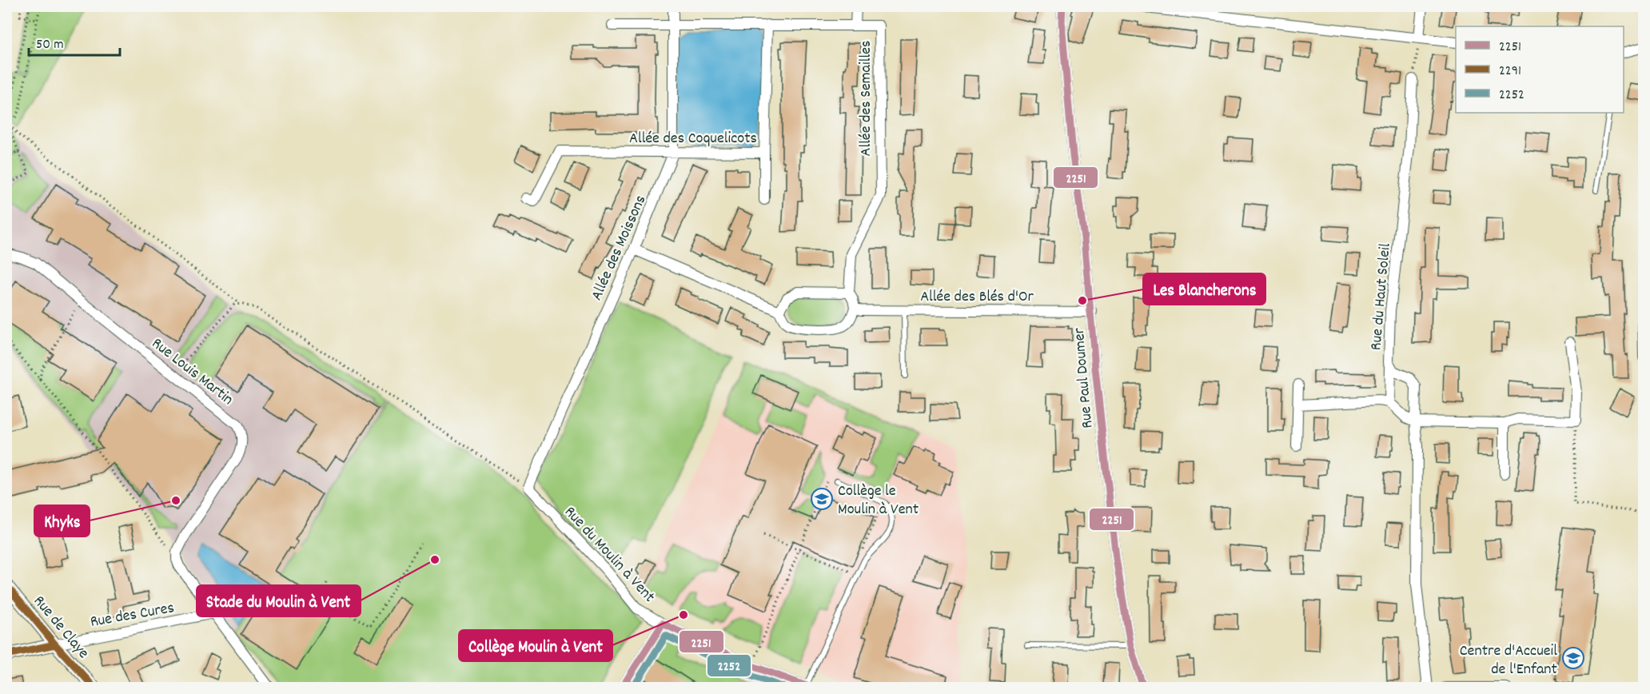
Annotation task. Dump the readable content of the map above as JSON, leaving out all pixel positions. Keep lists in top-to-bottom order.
{
  "streets": {
    "street": [
      "Allée des Semailles",
      "Allée des Coquelicots",
      "Allée des Moissons",
      "Allée des Blés d'Or",
      "Rue du Haut Soleil",
      "Rue Louis Martin",
      "Rue Paul Doumer",
      "Rue du Moulin à Vent",
      "Rue des Cures",
      "Rue de Claye"
    ]
  },
  "crossings": [
    ["Allée des Semailles", "Allée des Coquelicots"],
    ["Allée des Semailles", "Allée des Moissons"],
    ["Allée des Semailles", "Allée des Blés d'Or"],
    ["Allée des Coquelicots", "Allée des Moissons"],
    ["Allée des Moissons", "Rue du Moulin à Vent"],
    ["Allée des Blés d'Or", "Rue Paul Doumer"],
    ["Rue des Cures", "Rue de Claye"]
  ],
  "places": {
    "other": [
      "Les Blancherons",
      "Khyks",
      "Stade du Moulin à Vent",
      "Collège Moulin à Vent"
    ],
    "school or university": ["Collège le Moulin à Vent", "Centre d'Accueil de l'Enfant"]
  },
  "lines": ["transit line 2251", "transit line 2291", "transit line 2252"],
  "legend": ["2251", "2291", "2252"],
  "scale_bar": "50 m"
}
